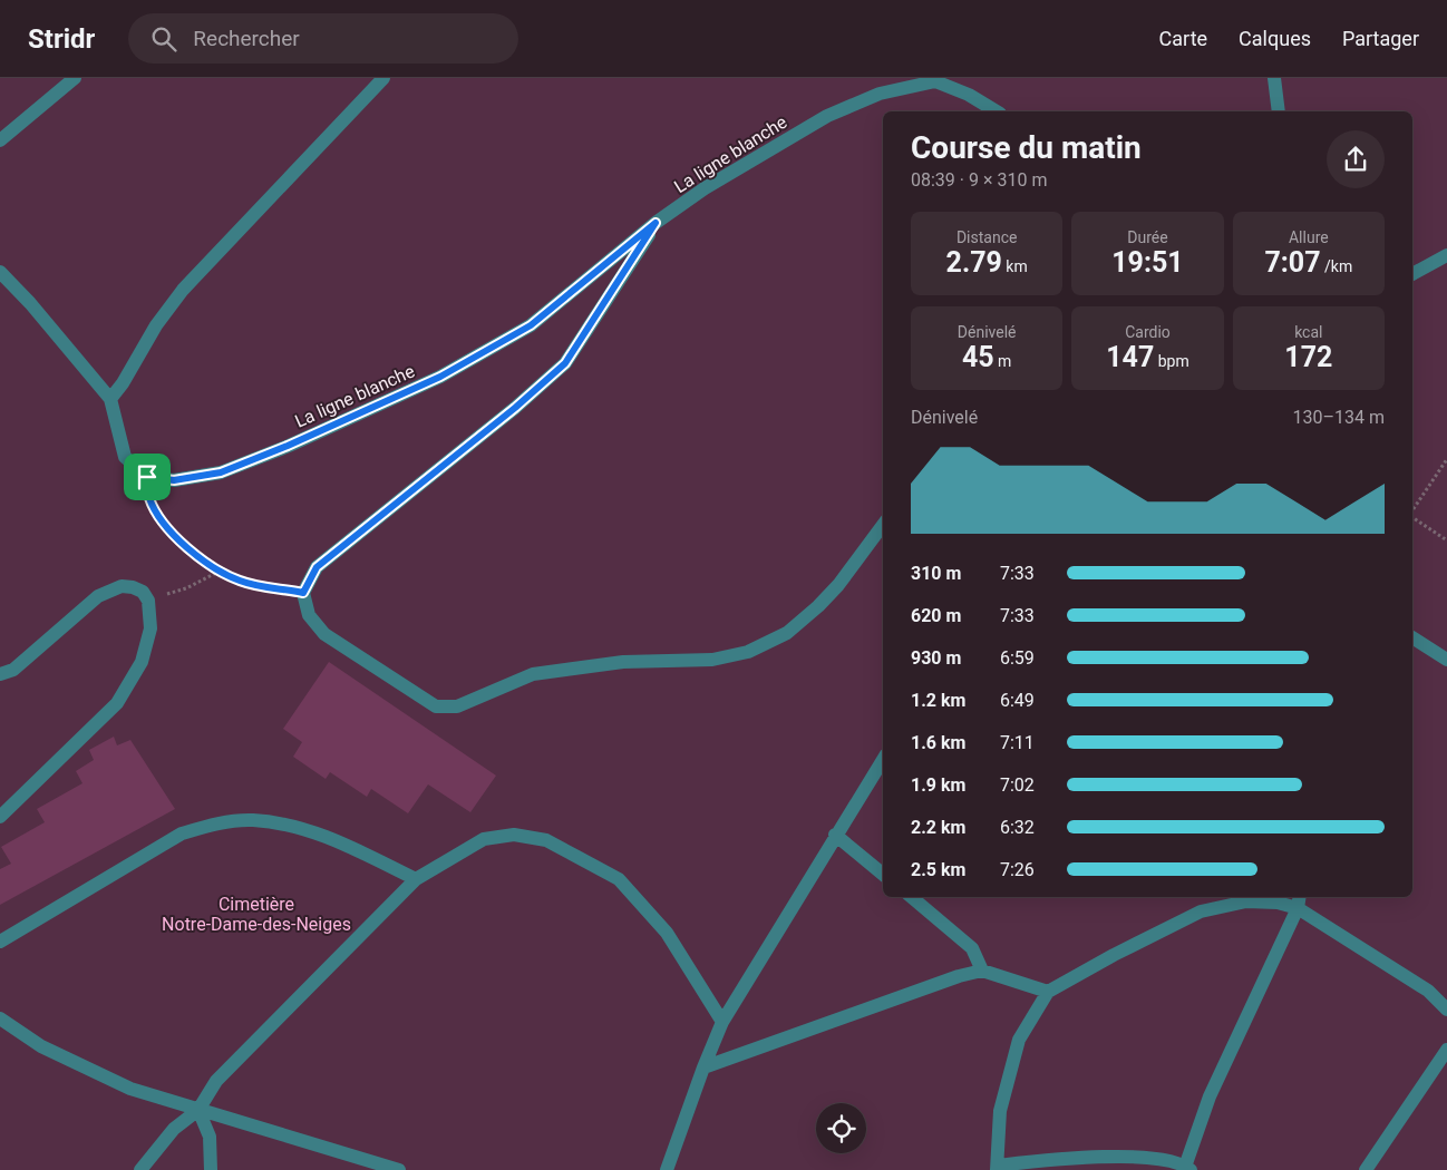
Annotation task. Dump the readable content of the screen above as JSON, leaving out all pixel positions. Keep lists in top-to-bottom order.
{
  "streets": {
    "lane": ["La ligne blanche"]
  },
  "parks": ["Cimetière Notre-Dame-des-Neiges"],
  "page": {
    "header": "Stridr",
    "search": "Rechercher",
    "nav": ["Carte", "Calques", "Partager"],
    "heading": ["Course du matin", "08:39 · 9 × 310 m"],
    "stats": [
      ["Distance", "2.79 km"],
      ["Durée", "19:51"],
      ["Allure", "7:07 /km"],
      ["Dénivelé", "45 m"],
      ["Cardio", "147 bpm"],
      ["kcal", "172"]
    ],
    "chart": ["Dénivelé", "130–134 m"],
    "list": [
      {
        "name": "310 m",
        "note": "7:33"
      },
      {
        "name": "620 m",
        "note": "7:33"
      },
      {
        "name": "930 m",
        "note": "6:59"
      },
      {
        "name": "1.2 km",
        "note": "6:49"
      },
      {
        "name": "1.6 km",
        "note": "7:11"
      },
      {
        "name": "1.9 km",
        "note": "7:02"
      },
      {
        "name": "2.2 km",
        "note": "6:32"
      },
      {
        "name": "2.5 km",
        "note": "7:26"
      }
    ]
  }
}
